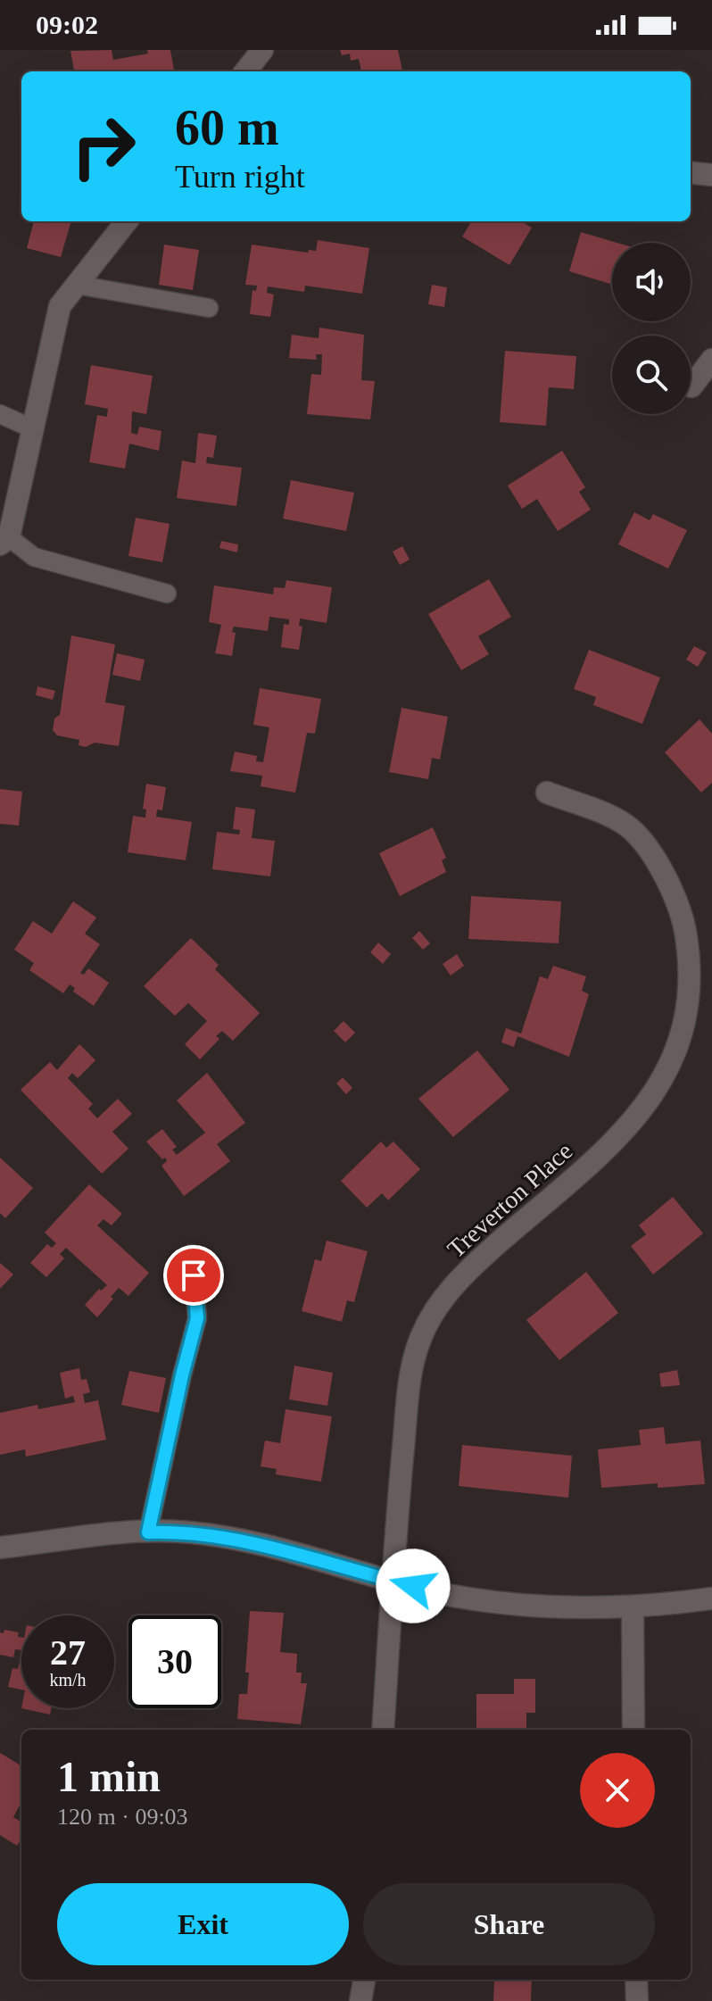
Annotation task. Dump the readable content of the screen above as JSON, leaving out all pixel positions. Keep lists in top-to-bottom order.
{
  "streets": {
    "street": ["Treverton Place"]
  },
  "page": {
    "status": "09:02",
    "turn": ["60 m", "Turn right"],
    "speed": "27 km/h",
    "limit": "30",
    "heading": ["1 min", "120 m · 09:03"],
    "buttons": ["Exit", "Share"]
  }
}
